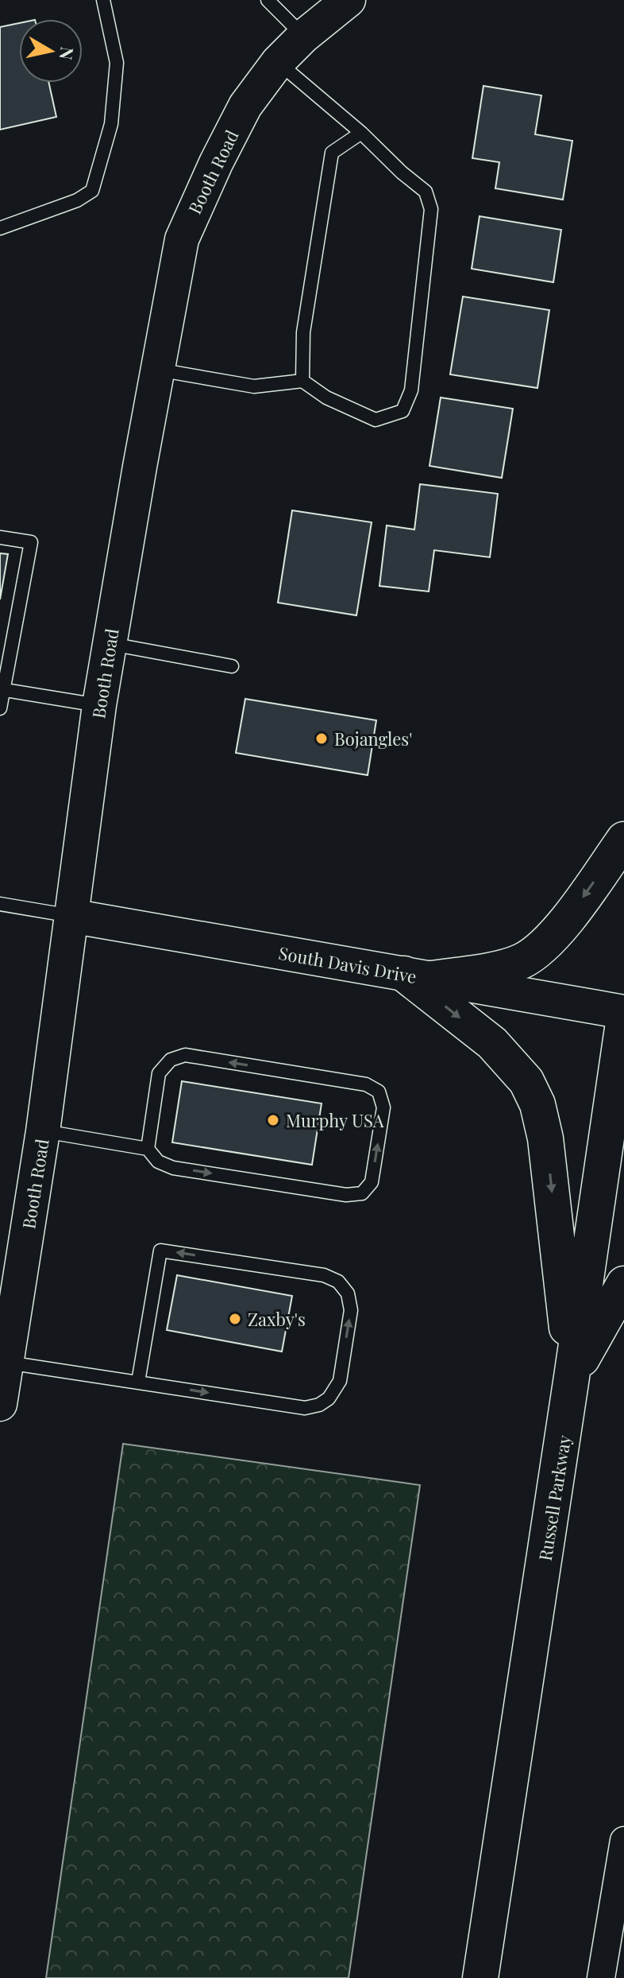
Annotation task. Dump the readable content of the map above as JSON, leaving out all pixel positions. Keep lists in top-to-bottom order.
{
  "streets": {
    "main road": ["Russell Parkway"],
    "street": ["Booth Road", "South Davis Drive"]
  },
  "crossings": [
    ["Booth Road", "South Davis Drive"]
  ],
  "places": ["Bojangles'", "Murphy USA", "Zaxby's"],
  "north": "right"
}
